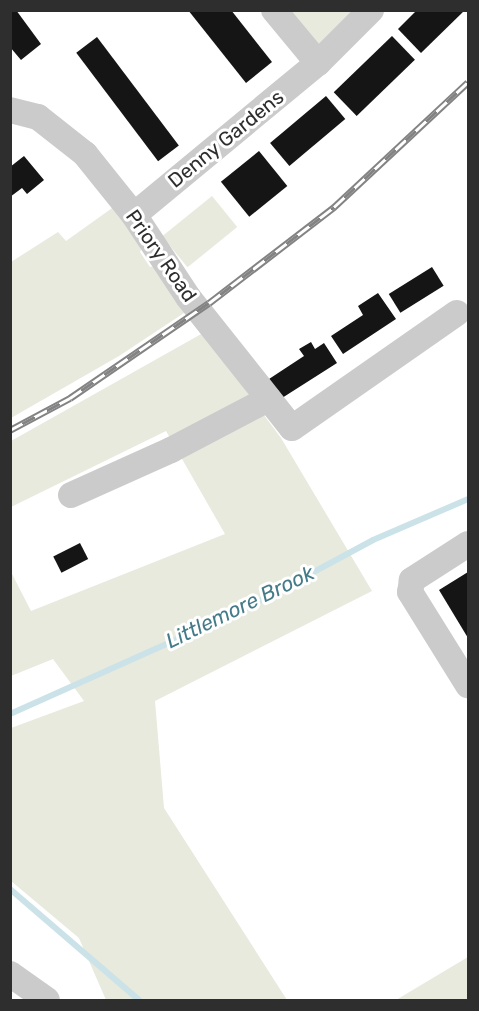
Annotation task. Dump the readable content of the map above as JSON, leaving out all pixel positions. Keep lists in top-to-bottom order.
{
  "streets": {
    "street": ["Denny Gardens", "Priory Road"]
  },
  "crossings": [
    ["Denny Gardens", "Priory Road"]
  ],
  "water": ["Littlemore Brook"]
}
